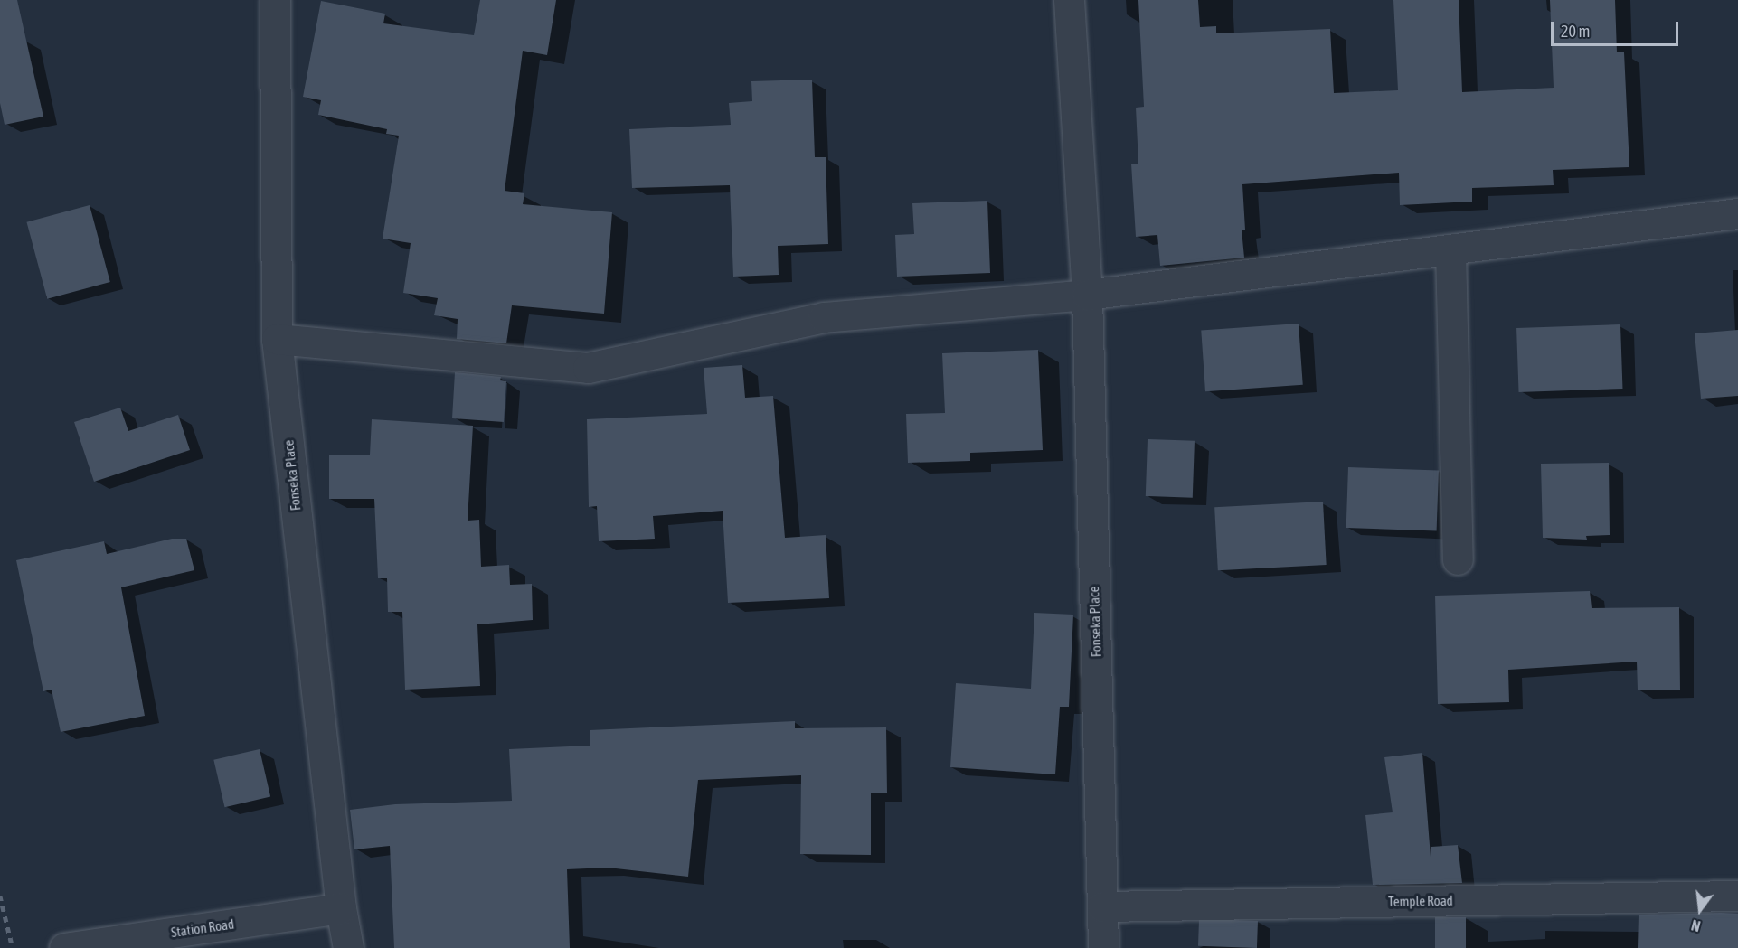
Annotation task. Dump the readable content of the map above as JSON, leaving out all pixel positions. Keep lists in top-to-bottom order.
{
  "streets": {
    "street": ["Fonseka Place", "Temple Road", "Station Road"]
  },
  "crossings": [
    ["Fonseka Place", "Temple Road"],
    ["Fonseka Place", "Station Road"]
  ],
  "scale_bar": "20 m",
  "north": "bottom"
}
